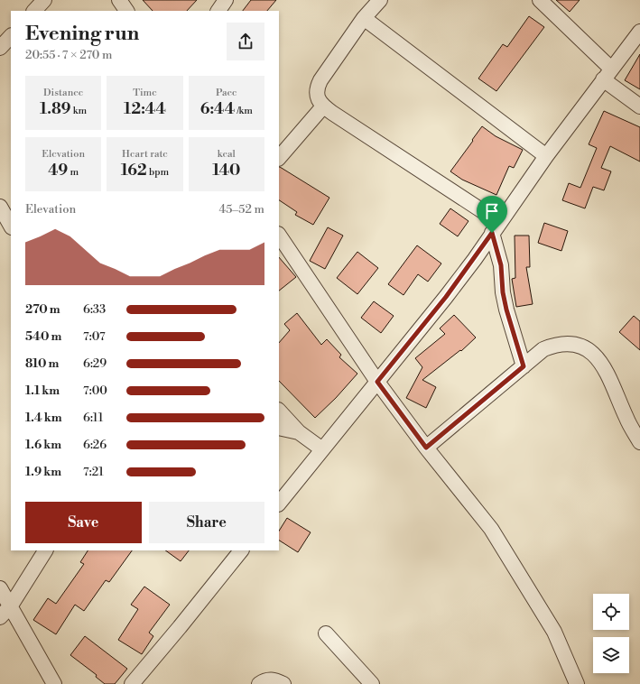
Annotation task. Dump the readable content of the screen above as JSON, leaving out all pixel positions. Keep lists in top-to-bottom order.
{
  "page": {
    "heading": ["Evening run", "20:55 · 7 × 270 m"],
    "stats": [
      ["Distance", "1.89 km"],
      ["Time", "12:44"],
      ["Pace", "6:44 /km"],
      ["Elevation", "49 m"],
      ["Heart rate", "162 bpm"],
      ["kcal", "140"]
    ],
    "chart": ["Elevation", "45–52 m"],
    "list": [
      {
        "name": "270 m",
        "note": "6:33"
      },
      {
        "name": "540 m",
        "note": "7:07"
      },
      {
        "name": "810 m",
        "note": "6:29"
      },
      {
        "name": "1.1 km",
        "note": "7:00"
      },
      {
        "name": "1.4 km",
        "note": "6:11"
      },
      {
        "name": "1.6 km",
        "note": "6:26"
      },
      {
        "name": "1.9 km",
        "note": "7:21"
      }
    ],
    "buttons": ["Save", "Share"]
  }
}
